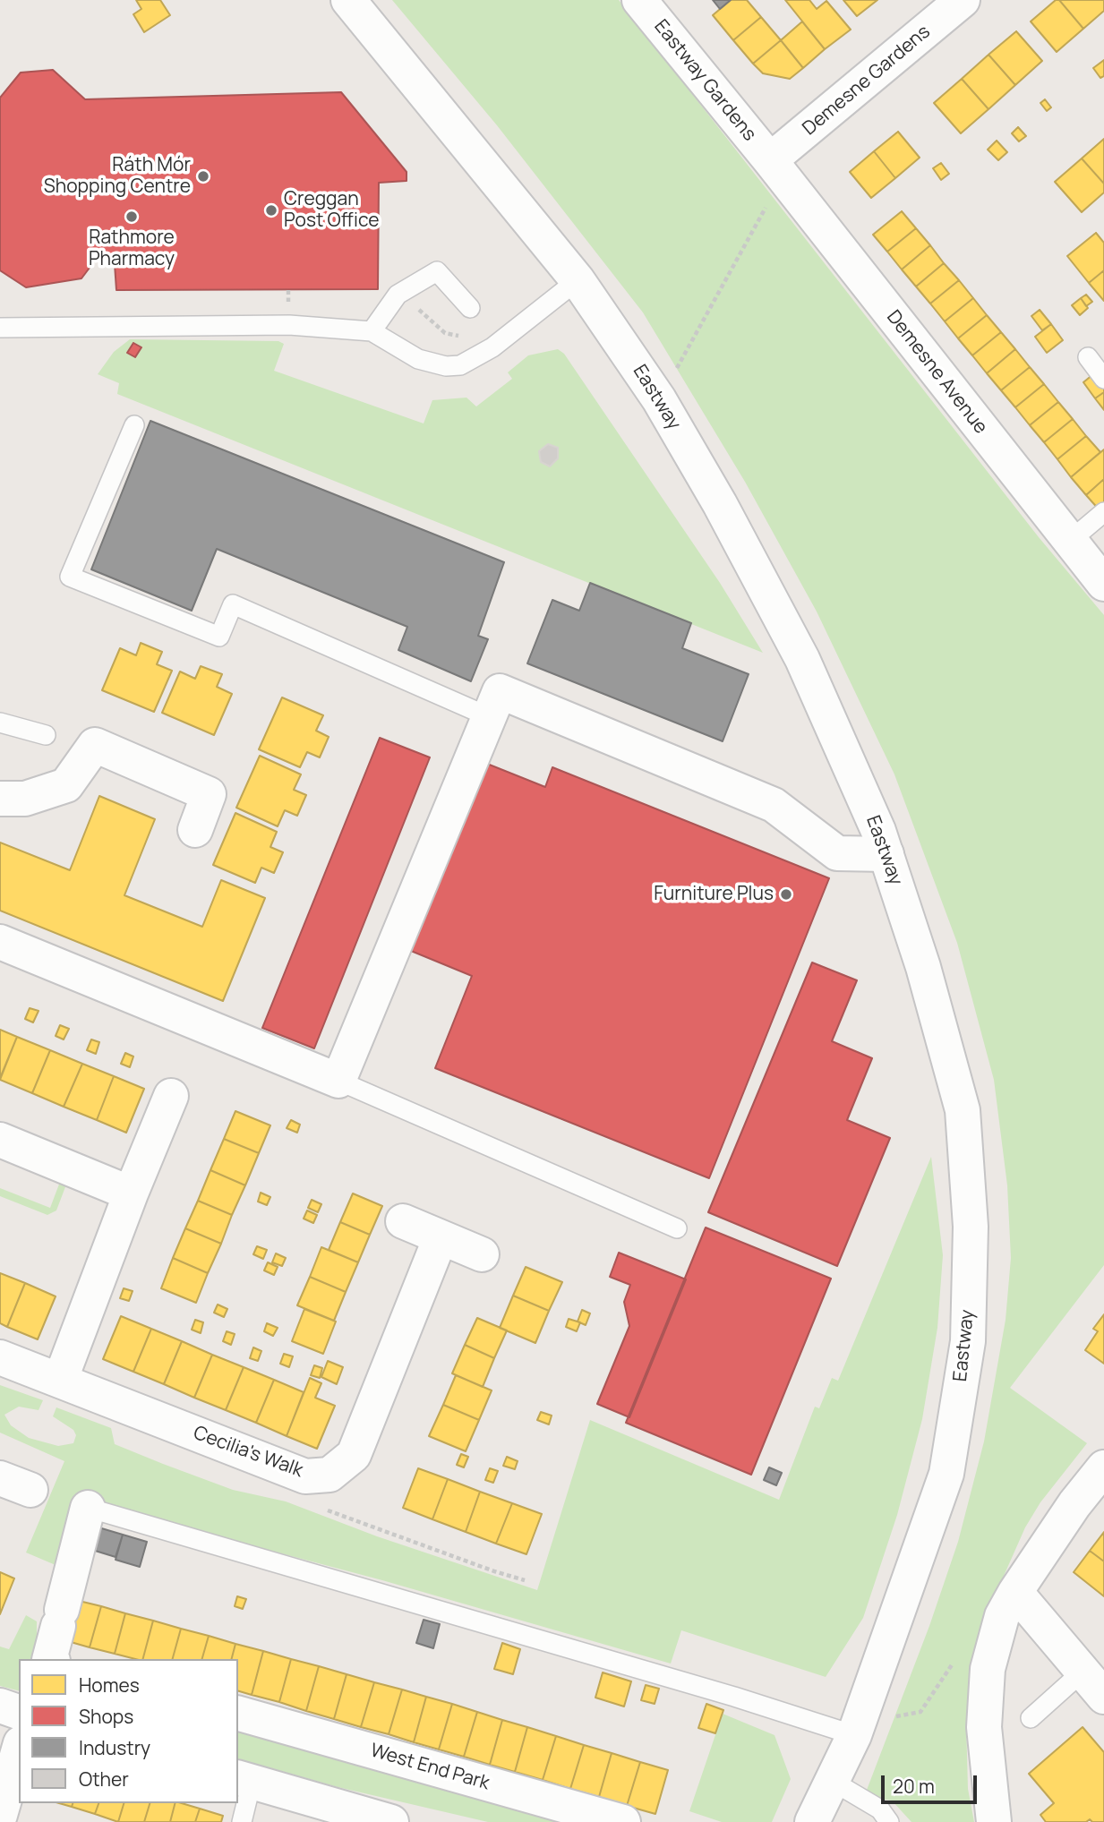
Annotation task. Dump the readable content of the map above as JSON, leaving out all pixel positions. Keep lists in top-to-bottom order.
{
  "streets": {
    "street": [
      "Eastway Gardens",
      "Demesne Gardens",
      "Demesne Avenue",
      "Eastway",
      "Cecilia's Walk",
      "West End Park"
    ]
  },
  "crossings": [
    ["Eastway Gardens", "Demesne Gardens"],
    ["Eastway Gardens", "Demesne Avenue"],
    ["Demesne Gardens", "Demesne Avenue"]
  ],
  "places": [
    "Ráth Mór Shopping Centre",
    "Creggan Post Office",
    "Rathmore Pharmacy",
    "Furniture Plus"
  ],
  "legend": [
    "Homes",
    "Shops",
    "Industry",
    "Other"
  ],
  "scale_bar": "20 m"
}
